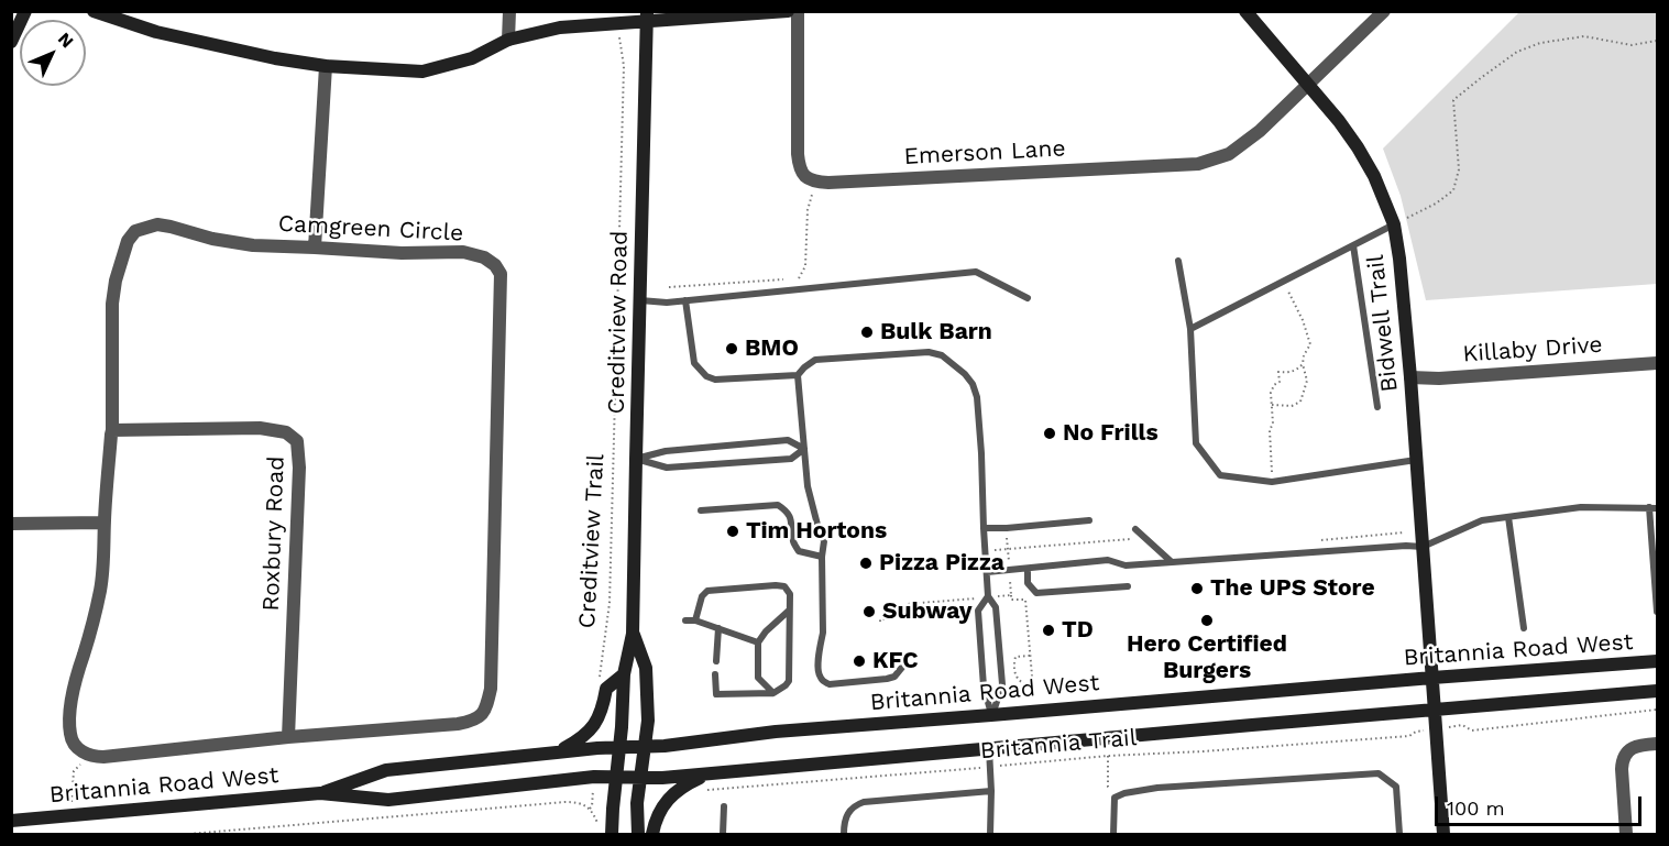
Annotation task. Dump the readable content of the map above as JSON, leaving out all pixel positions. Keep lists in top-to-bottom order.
{
  "streets": {
    "main road": ["Creditview Road", "Bidwell Trail", "Britannia Road West"],
    "street": [
      "Emerson Lane",
      "Camgreen Circle",
      "Killaby Drive",
      "Roxbury Road"
    ],
    "path": ["Creditview Trail", "Britannia Trail"]
  },
  "crossings": [
    ["Emerson Lane", "Bidwell Trail"],
    ["Camgreen Circle", "Roxbury Road"],
    ["Creditview Road", "Britannia Road West"],
    ["Bidwell Trail", "Killaby Drive"],
    ["Bidwell Trail", "Britannia Road West"]
  ],
  "places": [
    "Bulk Barn",
    "BMO",
    "No Frills",
    "Tim Hortons",
    "Pizza Pizza",
    "The UPS Store",
    "Subway",
    "Hero Certified Burgers",
    "TD",
    "KFC"
  ],
  "scale_bar": "100 m",
  "north": "top right"
}
